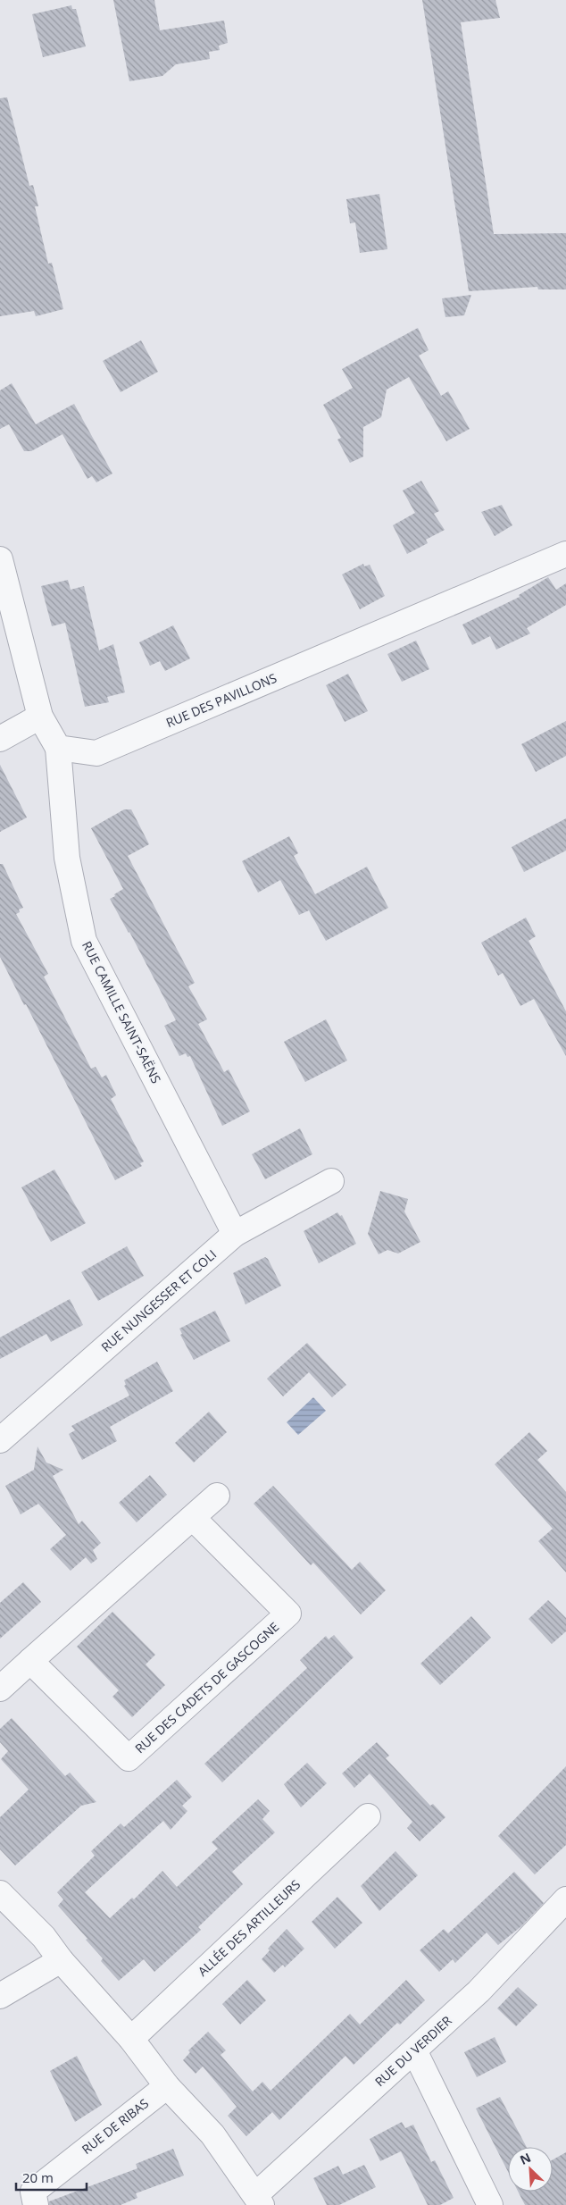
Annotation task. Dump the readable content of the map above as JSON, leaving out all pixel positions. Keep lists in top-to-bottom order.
{
  "streets": {
    "street": [
      "RUE DES PAVILLONS",
      "RUE CAMILLE SAINT-SAËNS",
      "RUE NUNGESSER ET COLI",
      "RUE DES CADETS DE GASCOGNE",
      "ALLÉE DES ARTILLEURS",
      "RUE DU VERDIER",
      "RUE DE RIBAS"
    ]
  },
  "crossings": [
    ["RUE DES PAVILLONS", "RUE CAMILLE SAINT-SAËNS"],
    ["RUE CAMILLE SAINT-SAËNS", "RUE NUNGESSER ET COLI"]
  ],
  "scale_bar": "20 m",
  "north": "top left"
}
